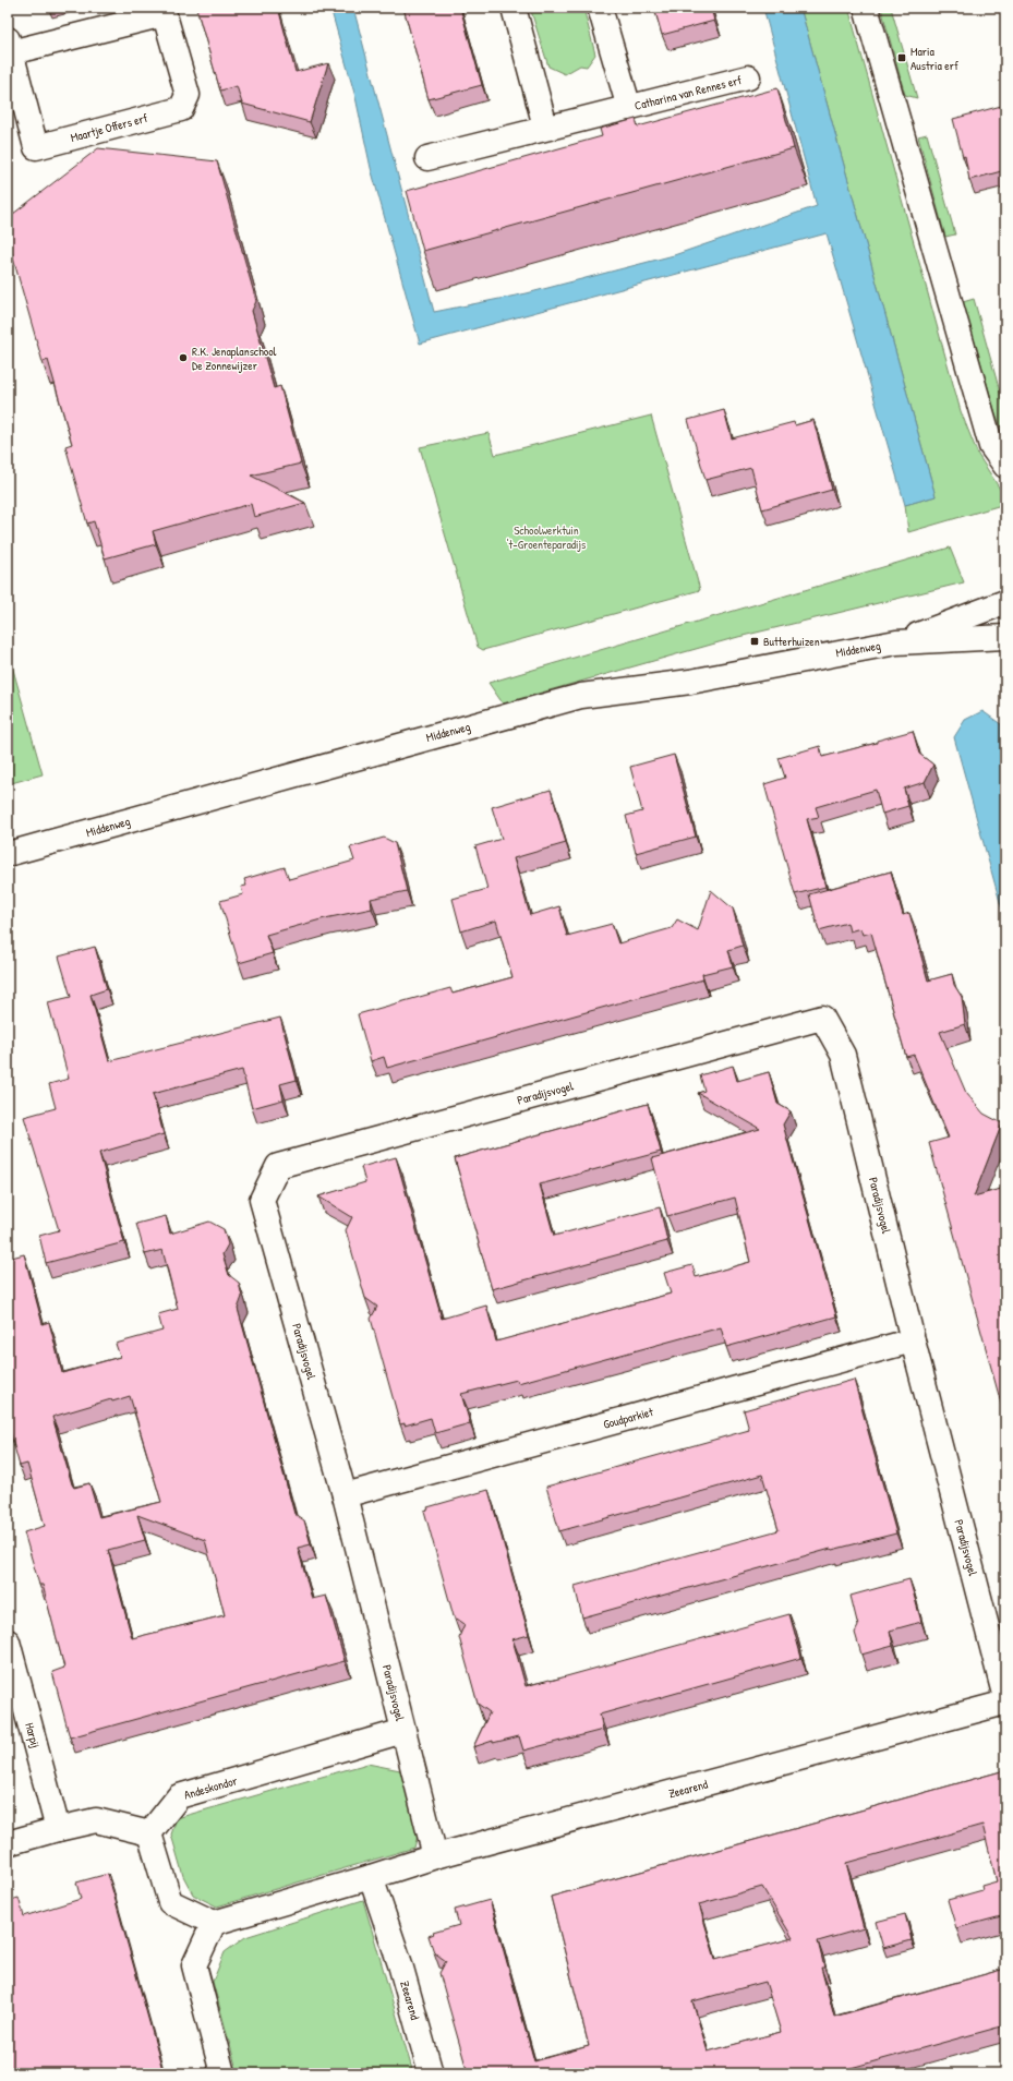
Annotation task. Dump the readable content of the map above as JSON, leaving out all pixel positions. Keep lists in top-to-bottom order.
{
  "streets": {
    "street": [
      "Catharina van Rennes erf",
      "Maartje Offers erf",
      "Middenweg",
      "Paradijsvogel",
      "Goudparkiet",
      "Harpij",
      "Andeskondor",
      "Zeearend"
    ]
  },
  "crossings": [
    ["Paradijsvogel", "Goudparkiet"],
    ["Paradijsvogel", "Andeskondor"],
    ["Paradijsvogel", "Zeearend"]
  ],
  "parks": ["Schoolwerktuin 't-Groenteparadijs"],
  "places": {
    "transit": ["Maria Austria erf", "Butterhuizen"],
    "other": ["R.K. Jenaplanschool De Zonnewijzer"]
  }
}
